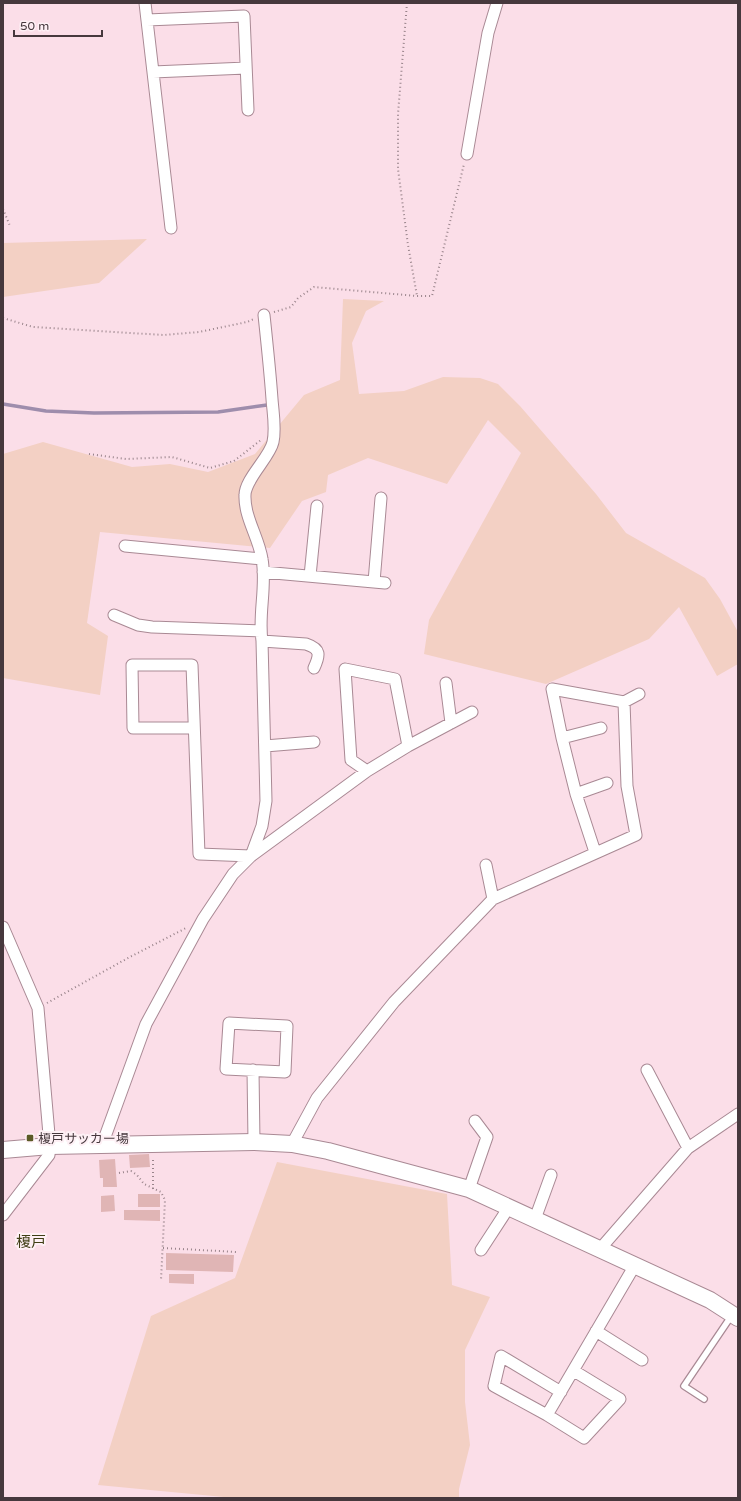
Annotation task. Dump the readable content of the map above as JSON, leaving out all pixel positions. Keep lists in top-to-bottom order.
{
  "districts": ["榎戸"],
  "places": {
    "transit": ["榎戸サッカー場"]
  },
  "scale_bar": "50 m"
}
